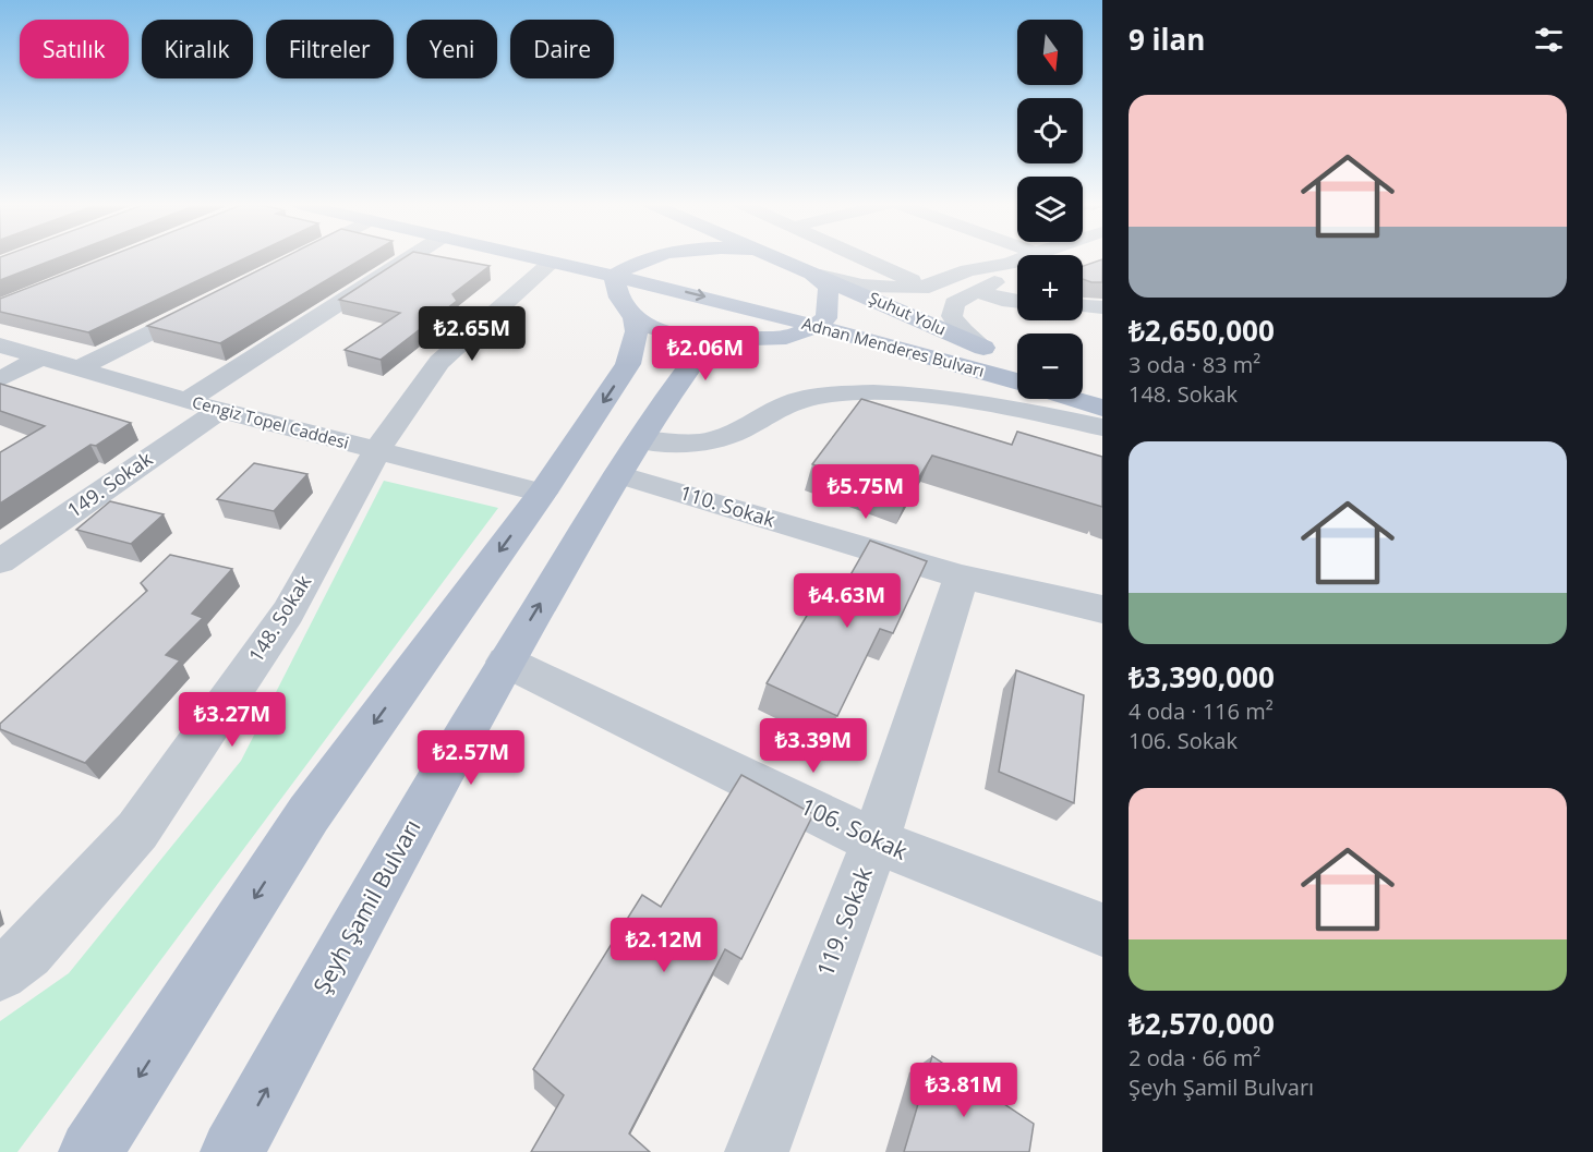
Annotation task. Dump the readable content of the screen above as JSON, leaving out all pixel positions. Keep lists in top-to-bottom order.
{
  "streets": {
    "main road": ["Şuhut Yolu", "Adnan Menderes Bulvarı", "Şeyh Şamil Bulvarı"],
    "street": [
      "Cengiz Topel Caddesi",
      "149. Sokak",
      "110. Sokak",
      "148. Sokak",
      "106. Sokak",
      "119. Sokak"
    ]
  },
  "crossings": [
    ["Şuhut Yolu", "Adnan Menderes Bulvarı"],
    ["Adnan Menderes Bulvarı", "148. Sokak"],
    ["Cengiz Topel Caddesi", "149. Sokak"],
    ["Cengiz Topel Caddesi", "148. Sokak"],
    ["110. Sokak", "Şeyh Şamil Bulvarı"],
    ["110. Sokak", "119. Sokak"],
    ["106. Sokak", "Şeyh Şamil Bulvarı"],
    ["106. Sokak", "119. Sokak"]
  ],
  "north": "bottom",
  "page": {
    "heading": "9 ilan",
    "map_buttons": ["+", "−"],
    "chip": [
      "Satılık",
      "Kiralık",
      "Filtreler",
      "Yeni",
      "Daire"
    ],
    "list": [
      {
        "name": "₺2,650,000",
        "note": "3 oda · 83 m² · 148. Sokak"
      },
      {
        "name": "₺3,390,000",
        "note": "4 oda · 116 m² · 106. Sokak"
      },
      {
        "name": "₺2,570,000",
        "note": "2 oda · 66 m² · Şeyh Şamil Bulvarı"
      }
    ],
    "price": [
      "₺2.65M",
      "₺2.06M",
      "₺5.75M",
      "₺4.63M",
      "₺3.27M",
      "₺3.39M",
      "₺2.57M",
      "₺2.12M",
      "₺3.81M"
    ]
  }
}
